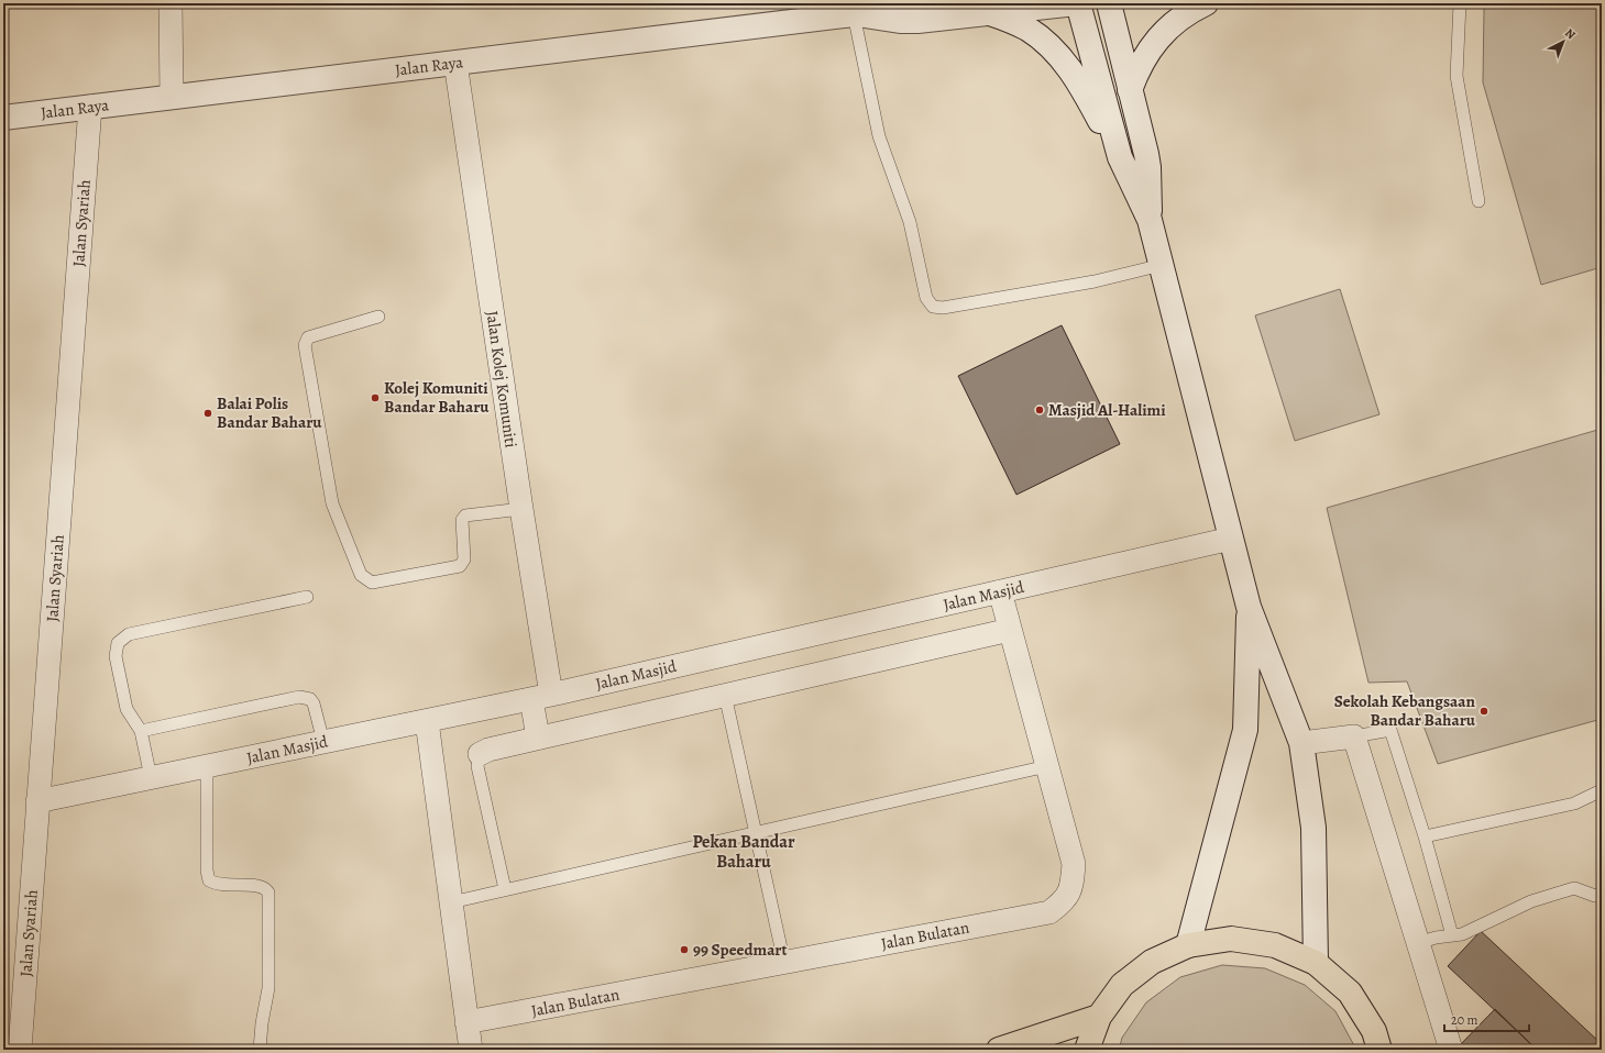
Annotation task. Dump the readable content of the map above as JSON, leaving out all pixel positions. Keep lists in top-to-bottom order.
{
  "streets": {
    "main road": ["Jalan Raya"],
    "street": [
      "Jalan Syariah",
      "Jalan Kolej Komuniti",
      "Jalan Masjid",
      "Jalan Bulatan"
    ]
  },
  "crossings": [
    ["Jalan Raya", "Jalan Syariah"],
    ["Jalan Raya", "Jalan Kolej Komuniti"],
    ["Jalan Syariah", "Jalan Masjid"],
    ["Jalan Kolej Komuniti", "Jalan Masjid"],
    ["Jalan Masjid", "Jalan Bulatan"]
  ],
  "districts": ["Pekan Bandar Baharu"],
  "places": [
    "Kolej Komuniti Bandar Baharu",
    "Masjid Al-Halimi",
    "Balai Polis Bandar Baharu",
    "Sekolah Kebangsaan Bandar Baharu",
    "99 Speedmart"
  ],
  "scale_bar": "20 m",
  "north": "top right"
}
